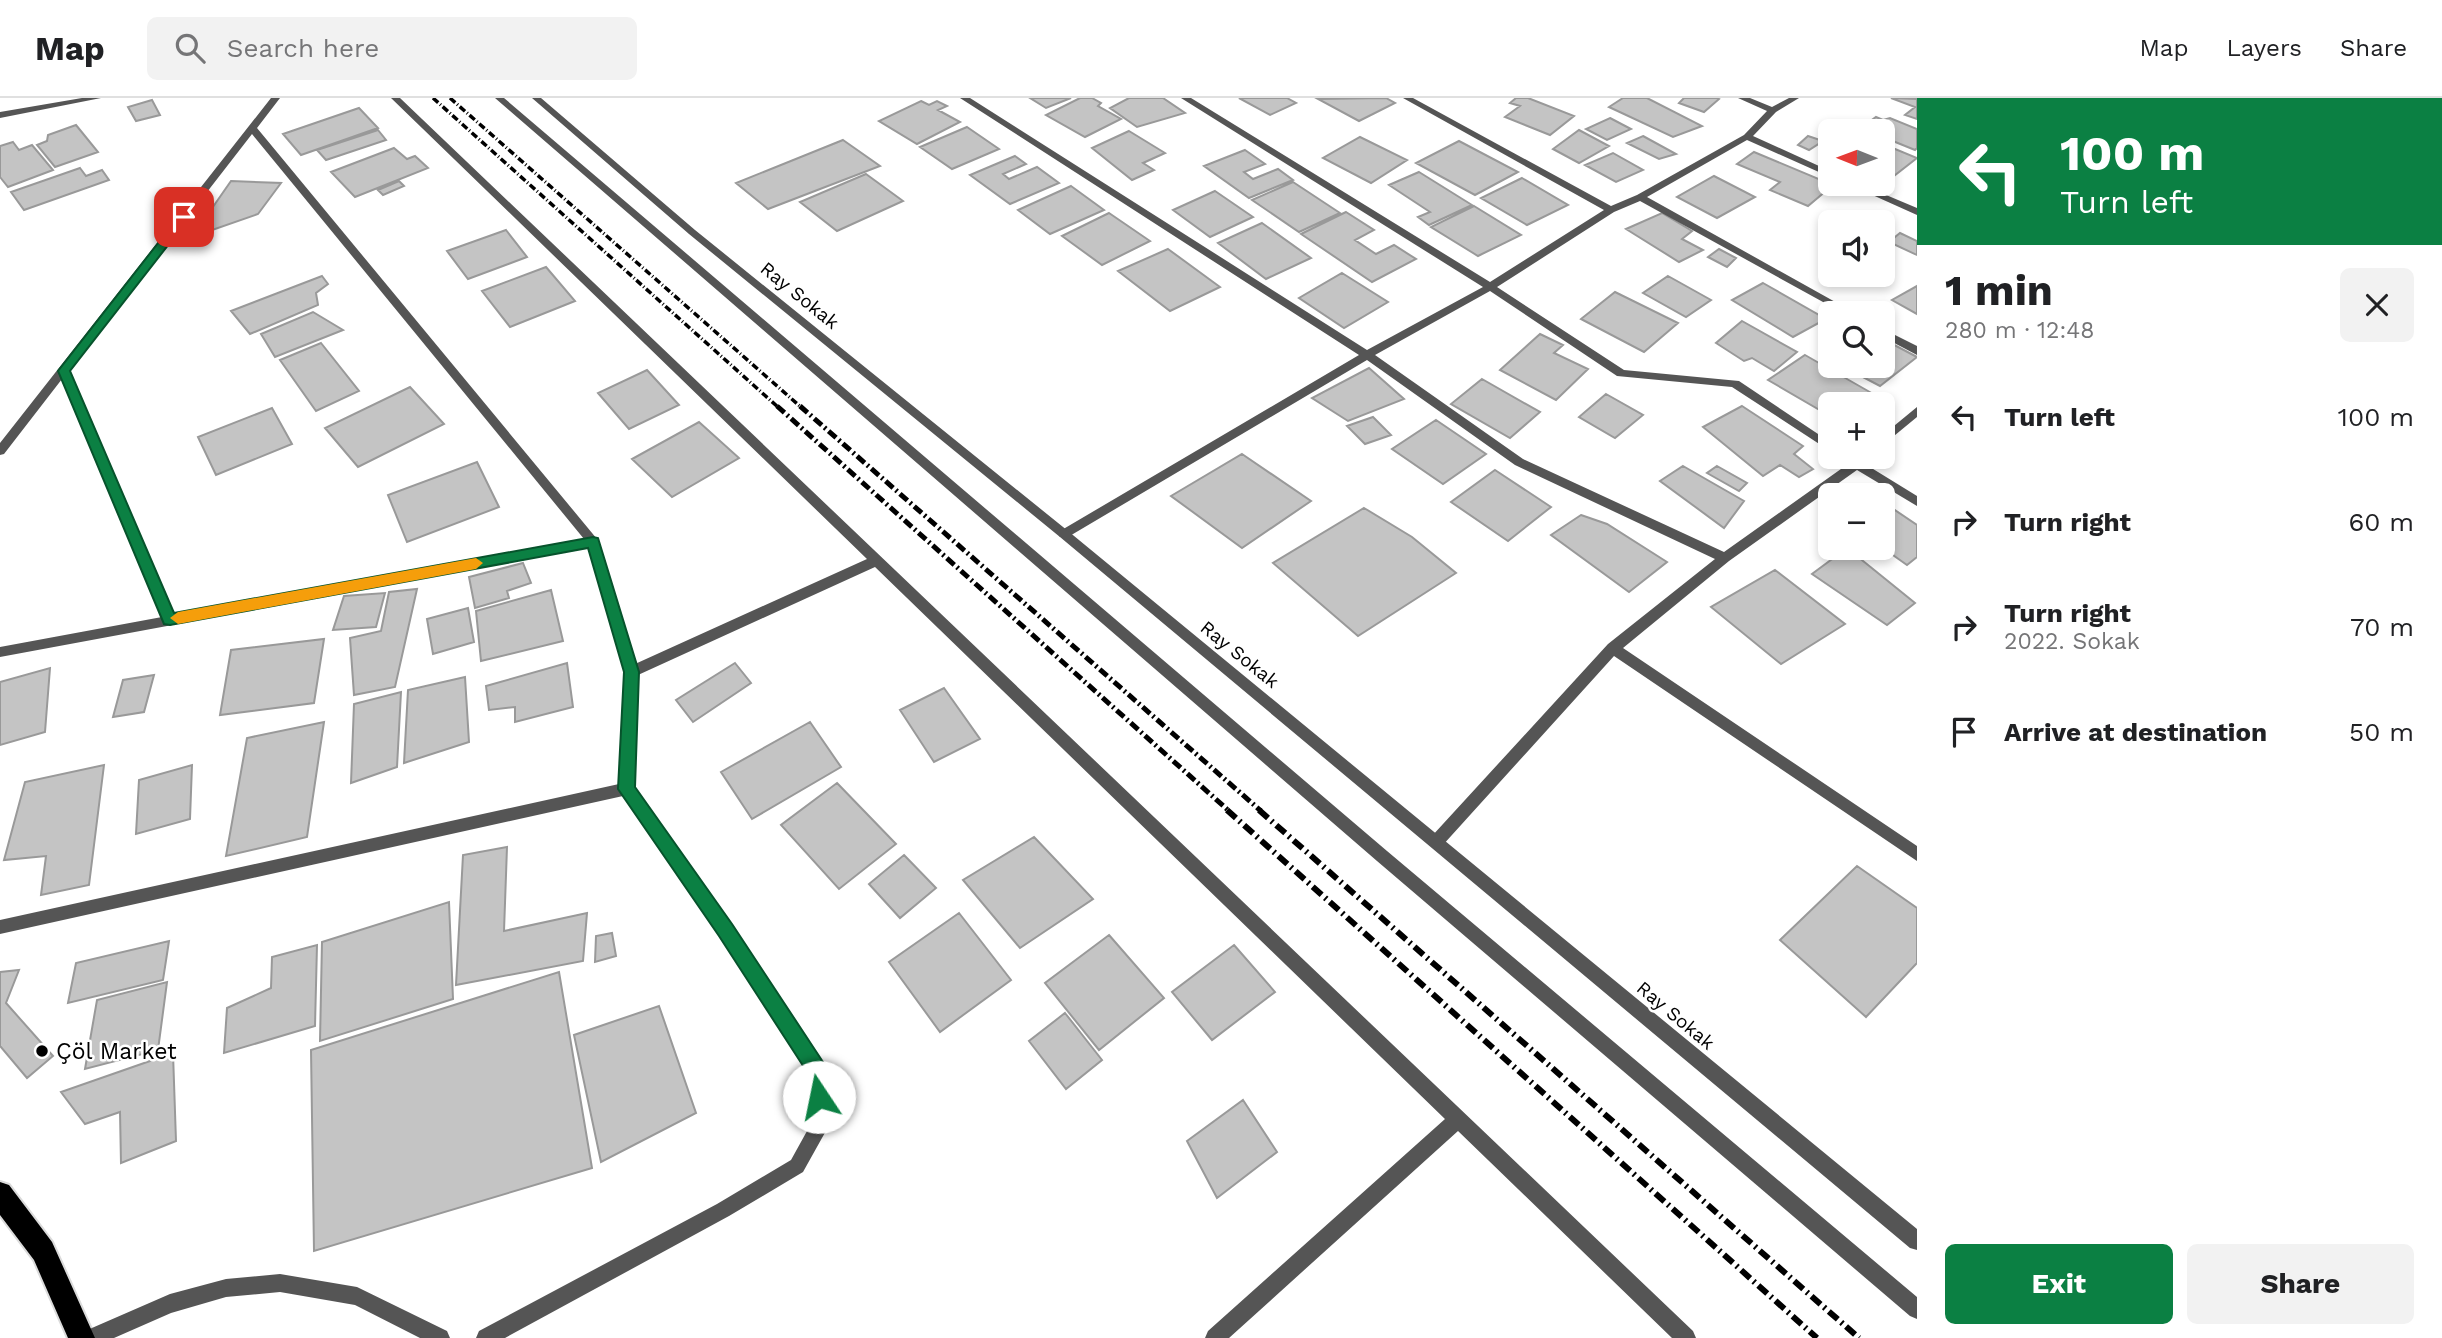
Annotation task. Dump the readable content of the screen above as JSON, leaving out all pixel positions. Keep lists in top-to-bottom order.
{
  "streets": {
    "street": ["Ray Sokak"]
  },
  "places": ["Çöl Market"],
  "north": "left",
  "page": {
    "header": "Map",
    "search": "Search here",
    "nav": ["Map", "Layers", "Share"],
    "turn": ["100 m", "Turn left"],
    "map_buttons": ["+", "−"],
    "heading": ["1 min", "280 m · 12:48"],
    "list": [
      {
        "name": "Turn left",
        "value": "100 m"
      },
      {
        "name": "Turn right",
        "value": "60 m"
      },
      {
        "name": "Turn right",
        "note": "2022. Sokak",
        "value": "70 m"
      },
      {
        "name": "Arrive at destination",
        "value": "50 m"
      }
    ],
    "buttons": ["Exit", "Share"]
  }
}
